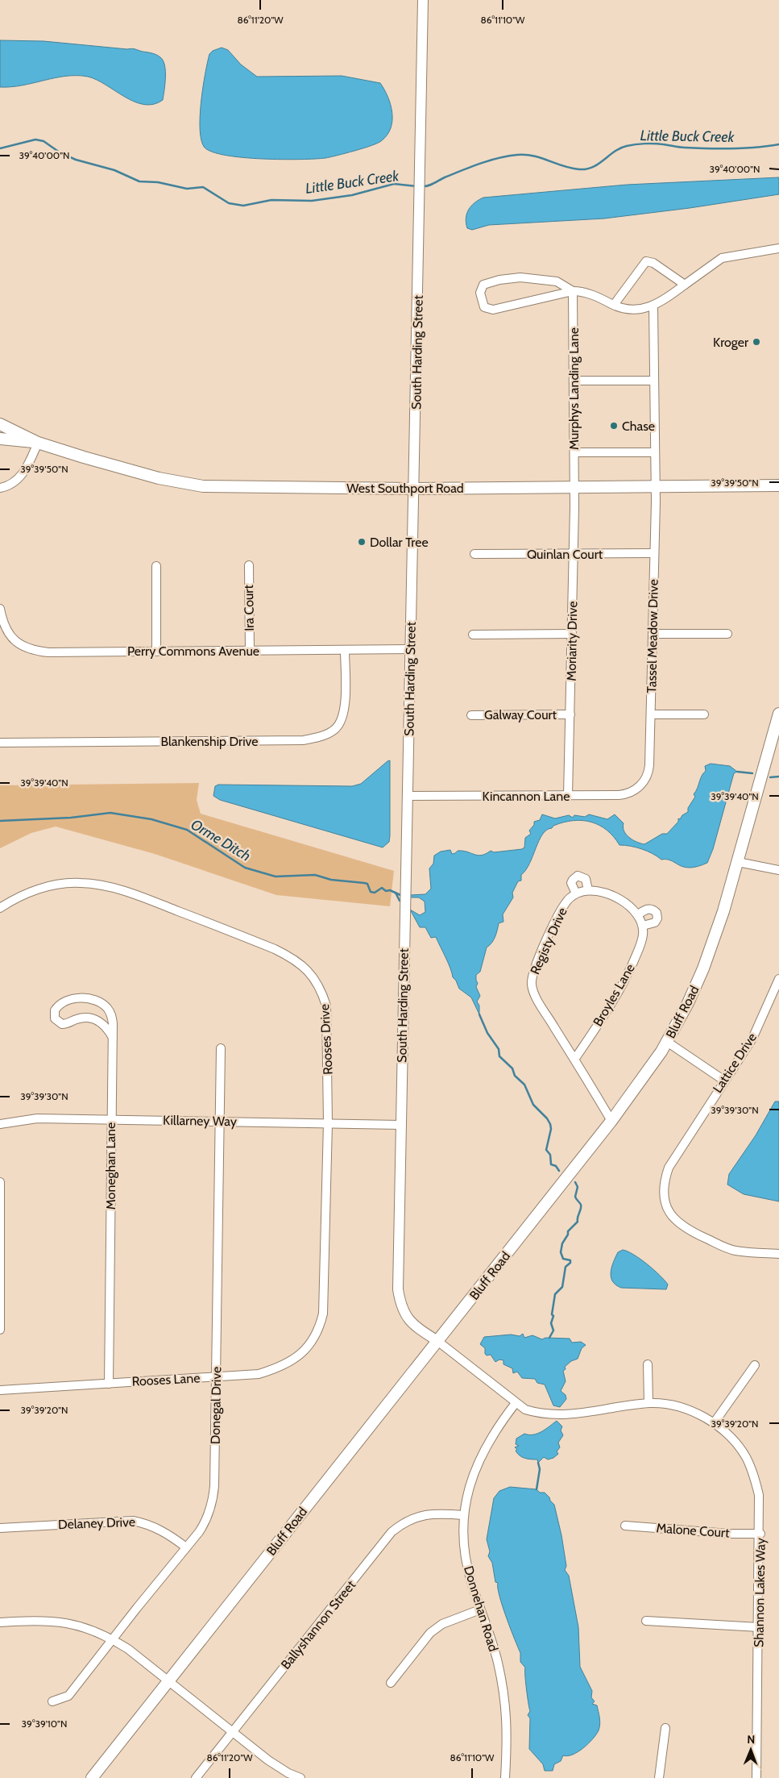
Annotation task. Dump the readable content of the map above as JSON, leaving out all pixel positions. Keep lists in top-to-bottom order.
{
  "streets": {
    "main road": ["West Southport Road", "Bluff Road"],
    "street": [
      "South Harding Street",
      "Murphys Landing Lane",
      "Quinlan Court",
      "Ira Court",
      "Tassel Meadow Drive",
      "Moriarity Drive",
      "Perry Commons Avenue",
      "Galway Court",
      "Blankenship Drive",
      "Kincannon Lane",
      "Registy Drive",
      "Broyles Lane",
      "Rooses Drive",
      "Lattice Drive",
      "Killarney Way",
      "Moneghan Lane",
      "Rooses Lane",
      "Donegal Drive",
      "Delaney Drive",
      "Malone Court",
      "Shannon Lakes Way",
      "Donnehan Road",
      "Ballyshannon Street"
    ]
  },
  "crossings": [
    ["South Harding Street", "West Southport Road"],
    ["South Harding Street", "Perry Commons Avenue"],
    ["South Harding Street", "Kincannon Lane"],
    ["South Harding Street", "Bluff Road"],
    ["South Harding Street", "Killarney Way"],
    ["South Harding Street", "Shannon Lakes Way"],
    ["Murphys Landing Lane", "West Southport Road"],
    ["Murphys Landing Lane", "Moriarity Drive"],
    ["West Southport Road", "Tassel Meadow Drive"],
    ["West Southport Road", "Moriarity Drive"],
    ["Quinlan Court", "Tassel Meadow Drive"],
    ["Quinlan Court", "Moriarity Drive"],
    ["Ira Court", "Perry Commons Avenue"],
    ["Tassel Meadow Drive", "Kincannon Lane"],
    ["Moriarity Drive", "Galway Court"],
    ["Moriarity Drive", "Kincannon Lane"],
    ["Perry Commons Avenue", "Blankenship Drive"],
    ["Registy Drive", "Broyles Lane"],
    ["Registy Drive", "Bluff Road"],
    ["Bluff Road", "Shannon Lakes Way"],
    ["Rooses Drive", "Killarney Way"],
    ["Rooses Drive", "Rooses Lane"],
    ["Killarney Way", "Moneghan Lane"],
    ["Killarney Way", "Donegal Drive"],
    ["Moneghan Lane", "Rooses Lane"],
    ["Rooses Lane", "Donegal Drive"],
    ["Donegal Drive", "Delaney Drive"],
    ["Malone Court", "Shannon Lakes Way"],
    ["Shannon Lakes Way", "Donnehan Road"],
    ["Donnehan Road", "Ballyshannon Street"]
  ],
  "water": ["Little Buck Creek", "Orme Ditch"],
  "places": ["Kroger", "Chase", "Dollar Tree"],
  "north": "top",
  "coordinates": [
    "86°11'20\"W",
    "86°11'10\"W",
    "39°40'00\"N",
    "39°39'50\"N",
    "39°39'40\"N",
    "39°39'30\"N",
    "39°39'20\"N",
    "39°39'10\"N"
  ]
}
